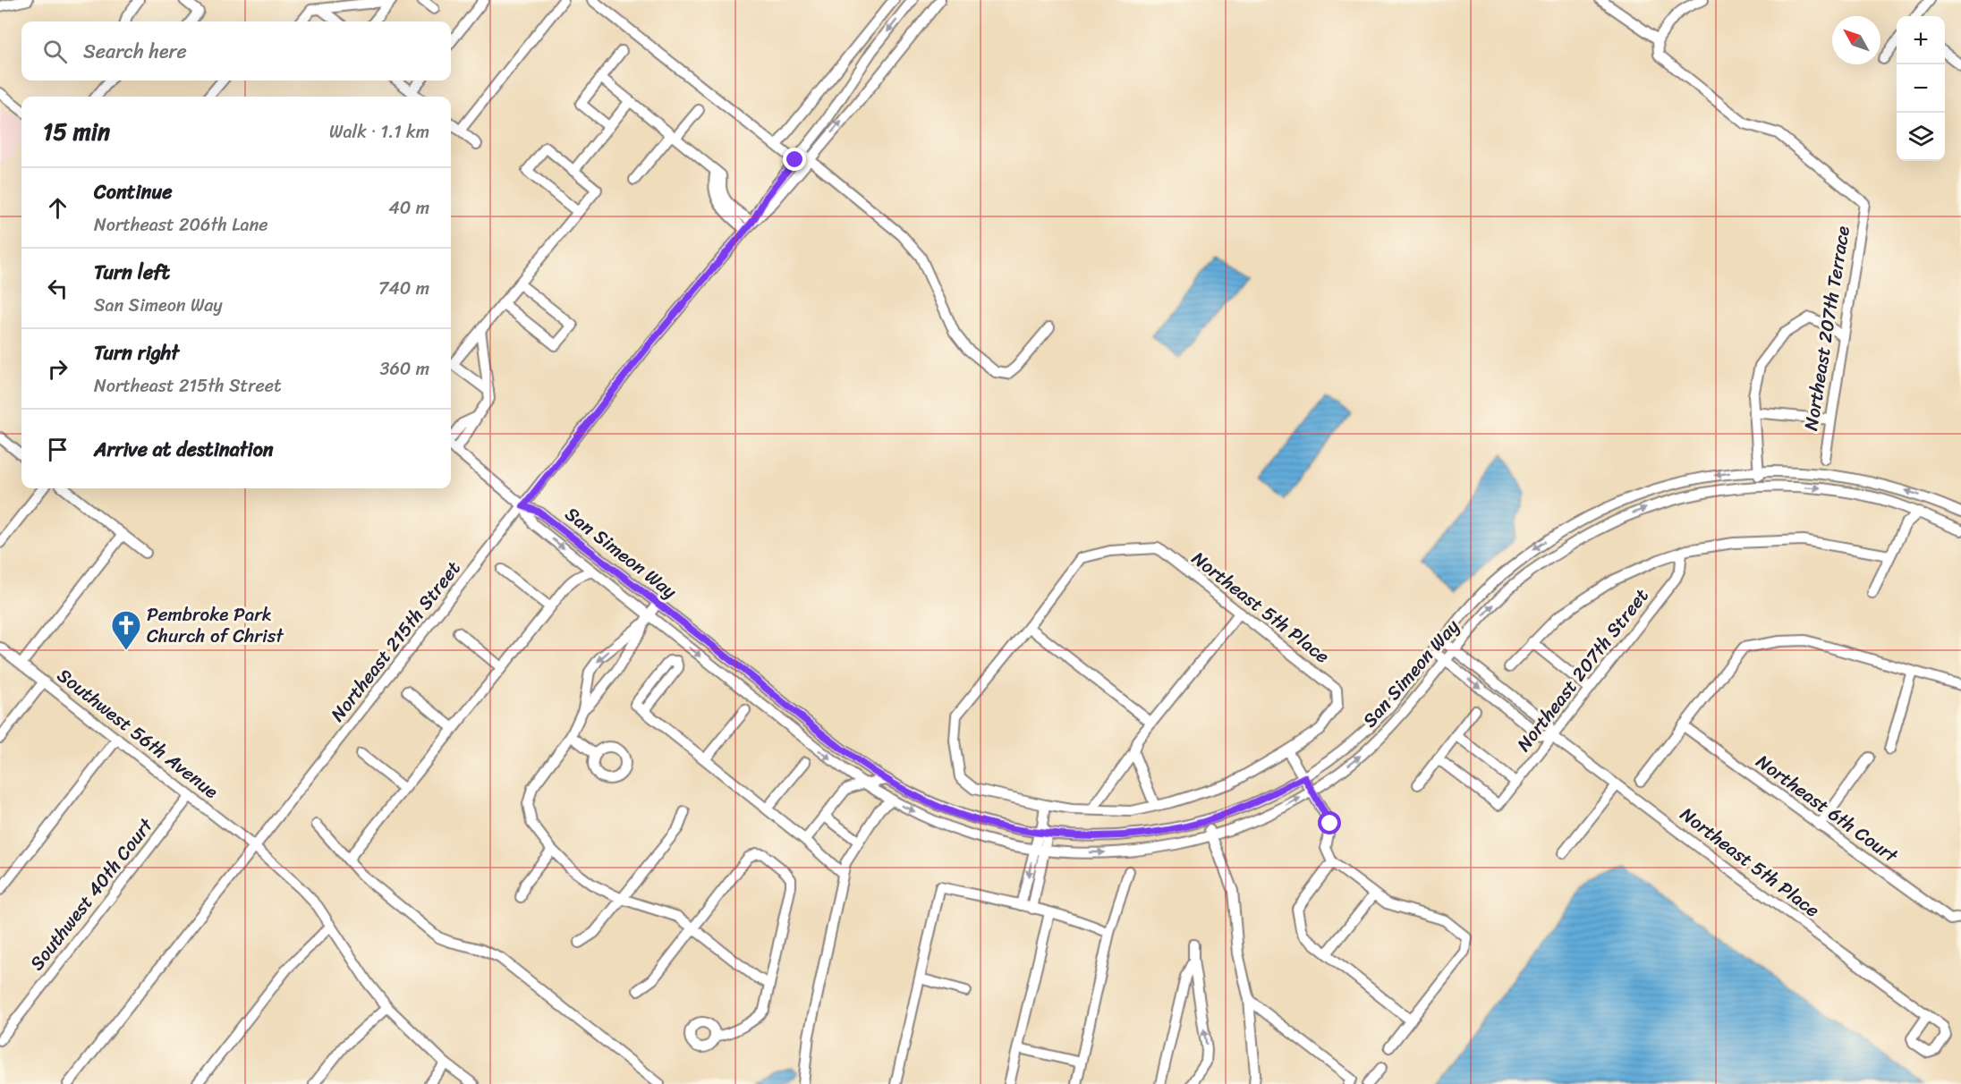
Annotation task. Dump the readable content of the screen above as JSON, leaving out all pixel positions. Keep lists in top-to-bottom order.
{
  "streets": {
    "street": [
      "Northeast 207th Terrace",
      "San Simeon Way",
      "Northeast 5th Place",
      "Northeast 215th Street",
      "Northeast 207th Street",
      "Southwest 56th Avenue",
      "Northeast 6th Court",
      "Southwest 40th Court"
    ]
  },
  "crossings": [
    ["San Simeon Way", "Northeast 5th Place"],
    ["San Simeon Way", "Northeast 215th Street"],
    ["Northeast 5th Place", "Northeast 207th Street"],
    ["Northeast 215th Street", "Southwest 56th Avenue"],
    ["Southwest 56th Avenue", "Southwest 40th Court"]
  ],
  "places": {
    "church": ["Pembroke Park Church of Christ"]
  },
  "north": "top left",
  "page": {
    "map_buttons": ["+", "−"],
    "search": "Search here",
    "heading": ["15 min", "Walk · 1.1 km"],
    "list": [
      ["Continue", "Northeast 206th Lane", "40 m"],
      ["Turn left", "San Simeon Way", "740 m"],
      ["Turn right", "Northeast 215th Street", "360 m"],
      "Arrive at destination"
    ]
  }
}
